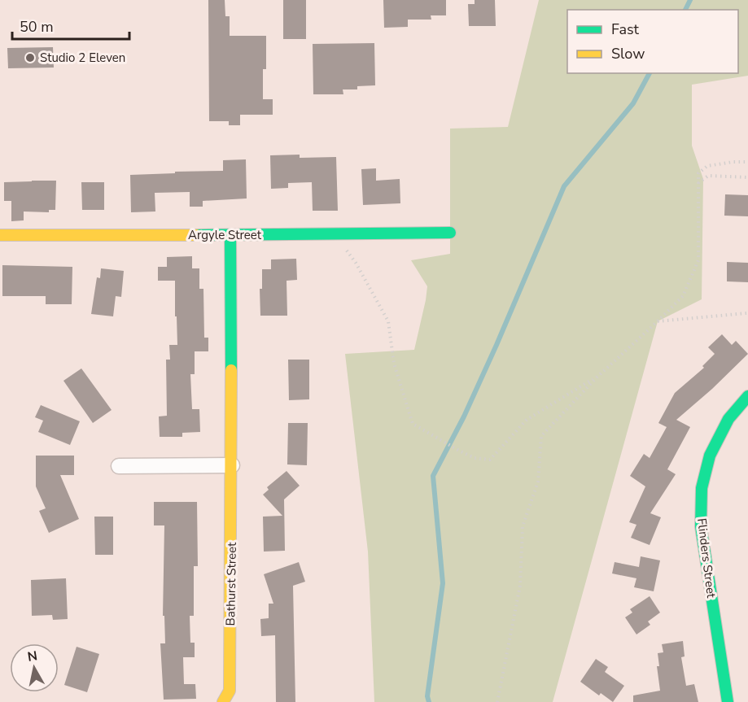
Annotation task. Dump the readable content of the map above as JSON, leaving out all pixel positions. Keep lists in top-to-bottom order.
{
  "streets": {
    "street": ["Argyle Street", "Flinders Street", "Bathurst Street"]
  },
  "crossings": [
    ["Argyle Street", "Bathurst Street"]
  ],
  "places": ["Studio 2 Eleven"],
  "legend": ["Fast", "Slow"],
  "scale_bar": "50 m",
  "north": "top"
}
